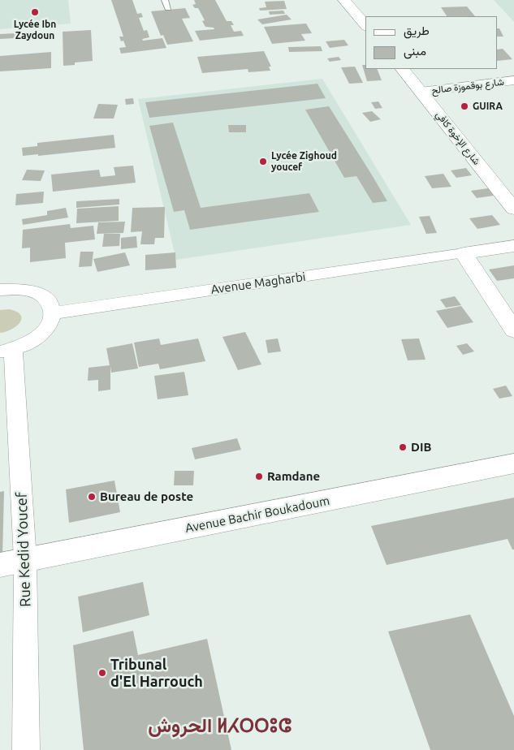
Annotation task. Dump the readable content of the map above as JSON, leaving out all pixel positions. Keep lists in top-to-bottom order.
{
  "streets": {
    "main road": ["شارع الإخوة كافي", "Avenue Bachir Boukadoum"],
    "street": ["شارع بوقموزة صالح", "Avenue Magharbi", "Rue Kedid Youcef"]
  },
  "crossings": [
    ["شارع بوقموزة صالح", "شارع الإخوة كافي"],
    ["Avenue Bachir Boukadoum", "Rue Kedid Youcef"]
  ],
  "districts": ["الحروش ⵍⵃⵔⵔⵓⵛ"],
  "places": [
    "Lycée Ibn Zaydoun",
    "GUIRA",
    "Lycée Zighoud youcef",
    "DIB",
    "Ramdane",
    "Bureau de poste",
    "Tribunal d'El Harrouch"
  ],
  "legend": ["طريق", "مبنى"]
}
